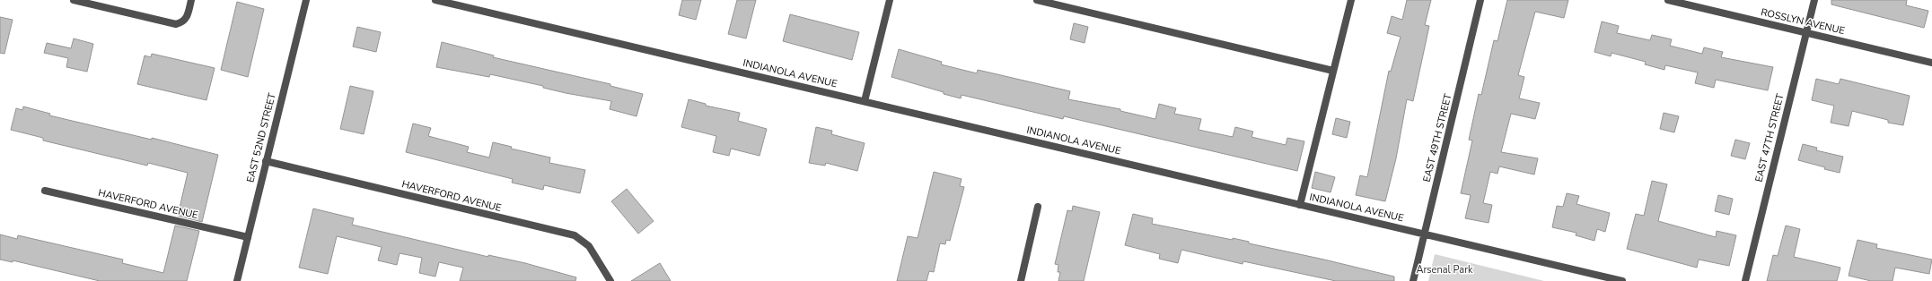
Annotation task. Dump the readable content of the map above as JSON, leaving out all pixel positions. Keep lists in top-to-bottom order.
{
  "streets": {
    "street": [
      "ROSSLYN AVENUE",
      "INDIANOLA AVENUE",
      "EAST 52ND STREET",
      "EAST 49TH STREET",
      "EAST 47TH STREET",
      "HAVERFORD AVENUE"
    ]
  },
  "crossings": [
    ["ROSSLYN AVENUE", "EAST 47TH STREET"],
    ["INDIANOLA AVENUE", "EAST 49TH STREET"],
    ["EAST 52ND STREET", "HAVERFORD AVENUE"]
  ],
  "parks": ["Arsenal Park"]
}
